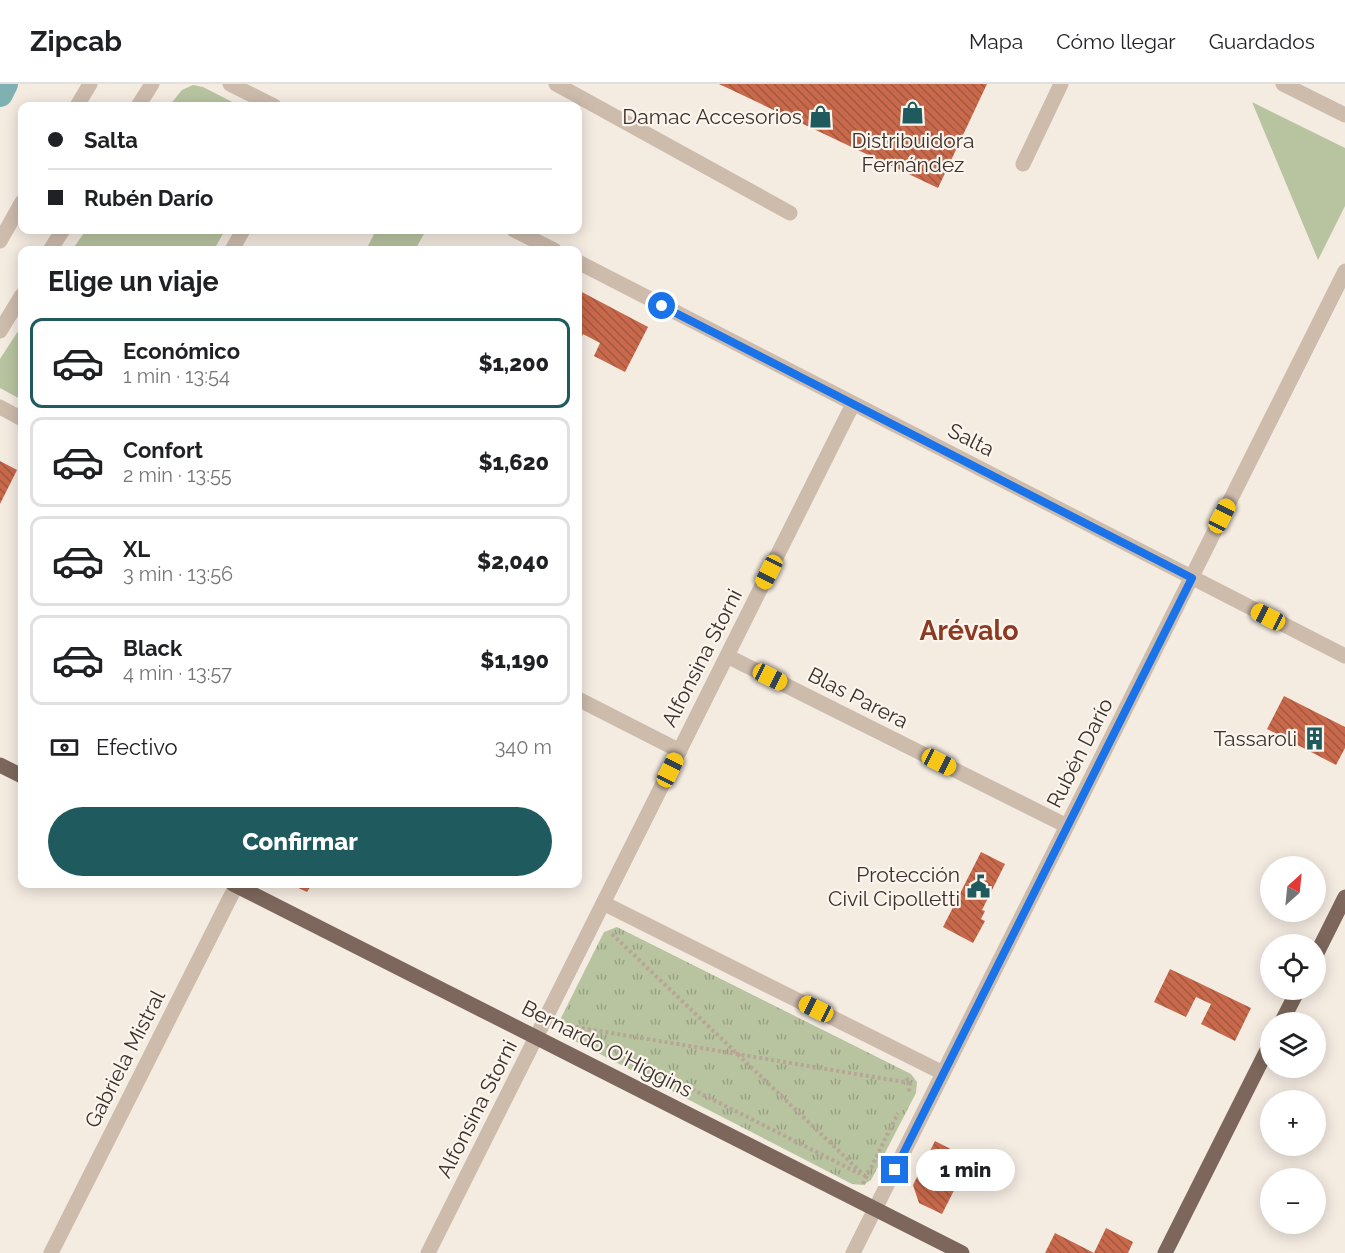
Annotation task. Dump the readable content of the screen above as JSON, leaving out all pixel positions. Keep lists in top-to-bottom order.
{
  "streets": {
    "main road": ["Bernardo O'Higgins"],
    "street": [
      "Salta",
      "Alfonsina Storni",
      "Blas Parera",
      "Rubén Darío",
      "Gabriela Mistral"
    ]
  },
  "crossings": [
    ["Salta", "Alfonsina Storni"],
    ["Salta", "Rubén Darío"],
    ["Alfonsina Storni", "Blas Parera"],
    ["Alfonsina Storni", "Bernardo O'Higgins"],
    ["Blas Parera", "Rubén Darío"],
    ["Rubén Darío", "Bernardo O'Higgins"]
  ],
  "districts": ["Arévalo"],
  "places": {
    "shop": ["Distribuidora Fernández", "Damac Accesorios"],
    "building": ["Tassaroli"],
    "public building": ["Protección Civil Cipolletti"]
  },
  "north": "top right",
  "page": {
    "header": "Zipcab",
    "nav": ["Mapa", "Cómo llegar", "Guardados"],
    "banner": ["Salta", "Rubén Darío"],
    "heading": "Elige un viaje",
    "list": [
      {
        "name": "Económico",
        "note": "1 min · 13:54",
        "value": "$1,200"
      },
      {
        "name": "Confort",
        "note": "2 min · 13:55",
        "value": "$1,620"
      },
      {
        "name": "XL",
        "note": "3 min · 13:56",
        "value": "$2,040"
      },
      {
        "name": "Black",
        "note": "4 min · 13:57",
        "value": "$1,190"
      }
    ],
    "pay": ["Efectivo", "340 m"],
    "buttons": "Confirmar",
    "map_buttons": ["+", "−"],
    "bubble": "1 min"
  }
}
